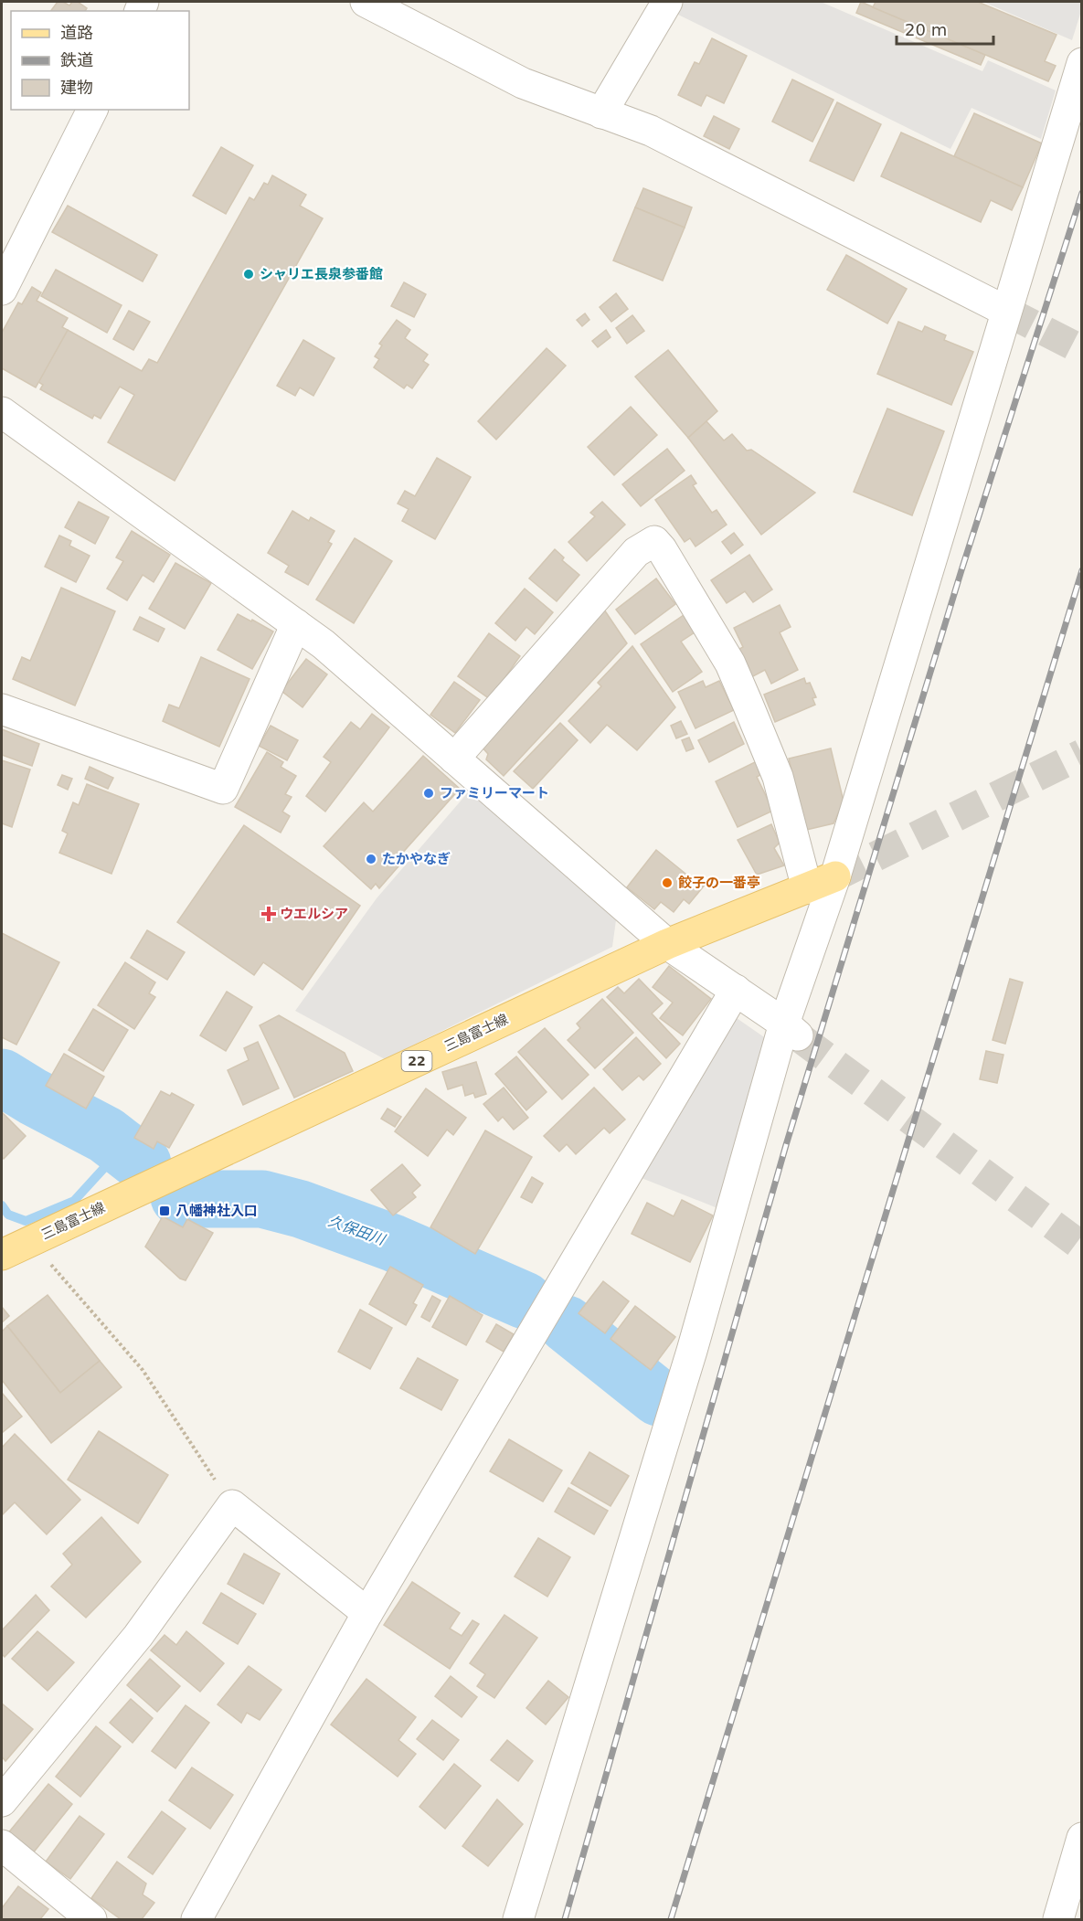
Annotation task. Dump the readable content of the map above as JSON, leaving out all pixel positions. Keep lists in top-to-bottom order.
{
  "streets": {
    "main road": ["三島富士線", "22"]
  },
  "water": ["久保田川"],
  "places": {
    "other": [
      "シャリエ長泉参番館",
      "ファミリーマート",
      "たかやなぎ",
      "餃子の一番亭"
    ],
    "health": ["ウエルシア"],
    "transit": ["八幡神社入口"]
  },
  "legend": ["道路", "鉄道", "建物"],
  "scale_bar": "20 m"
}
